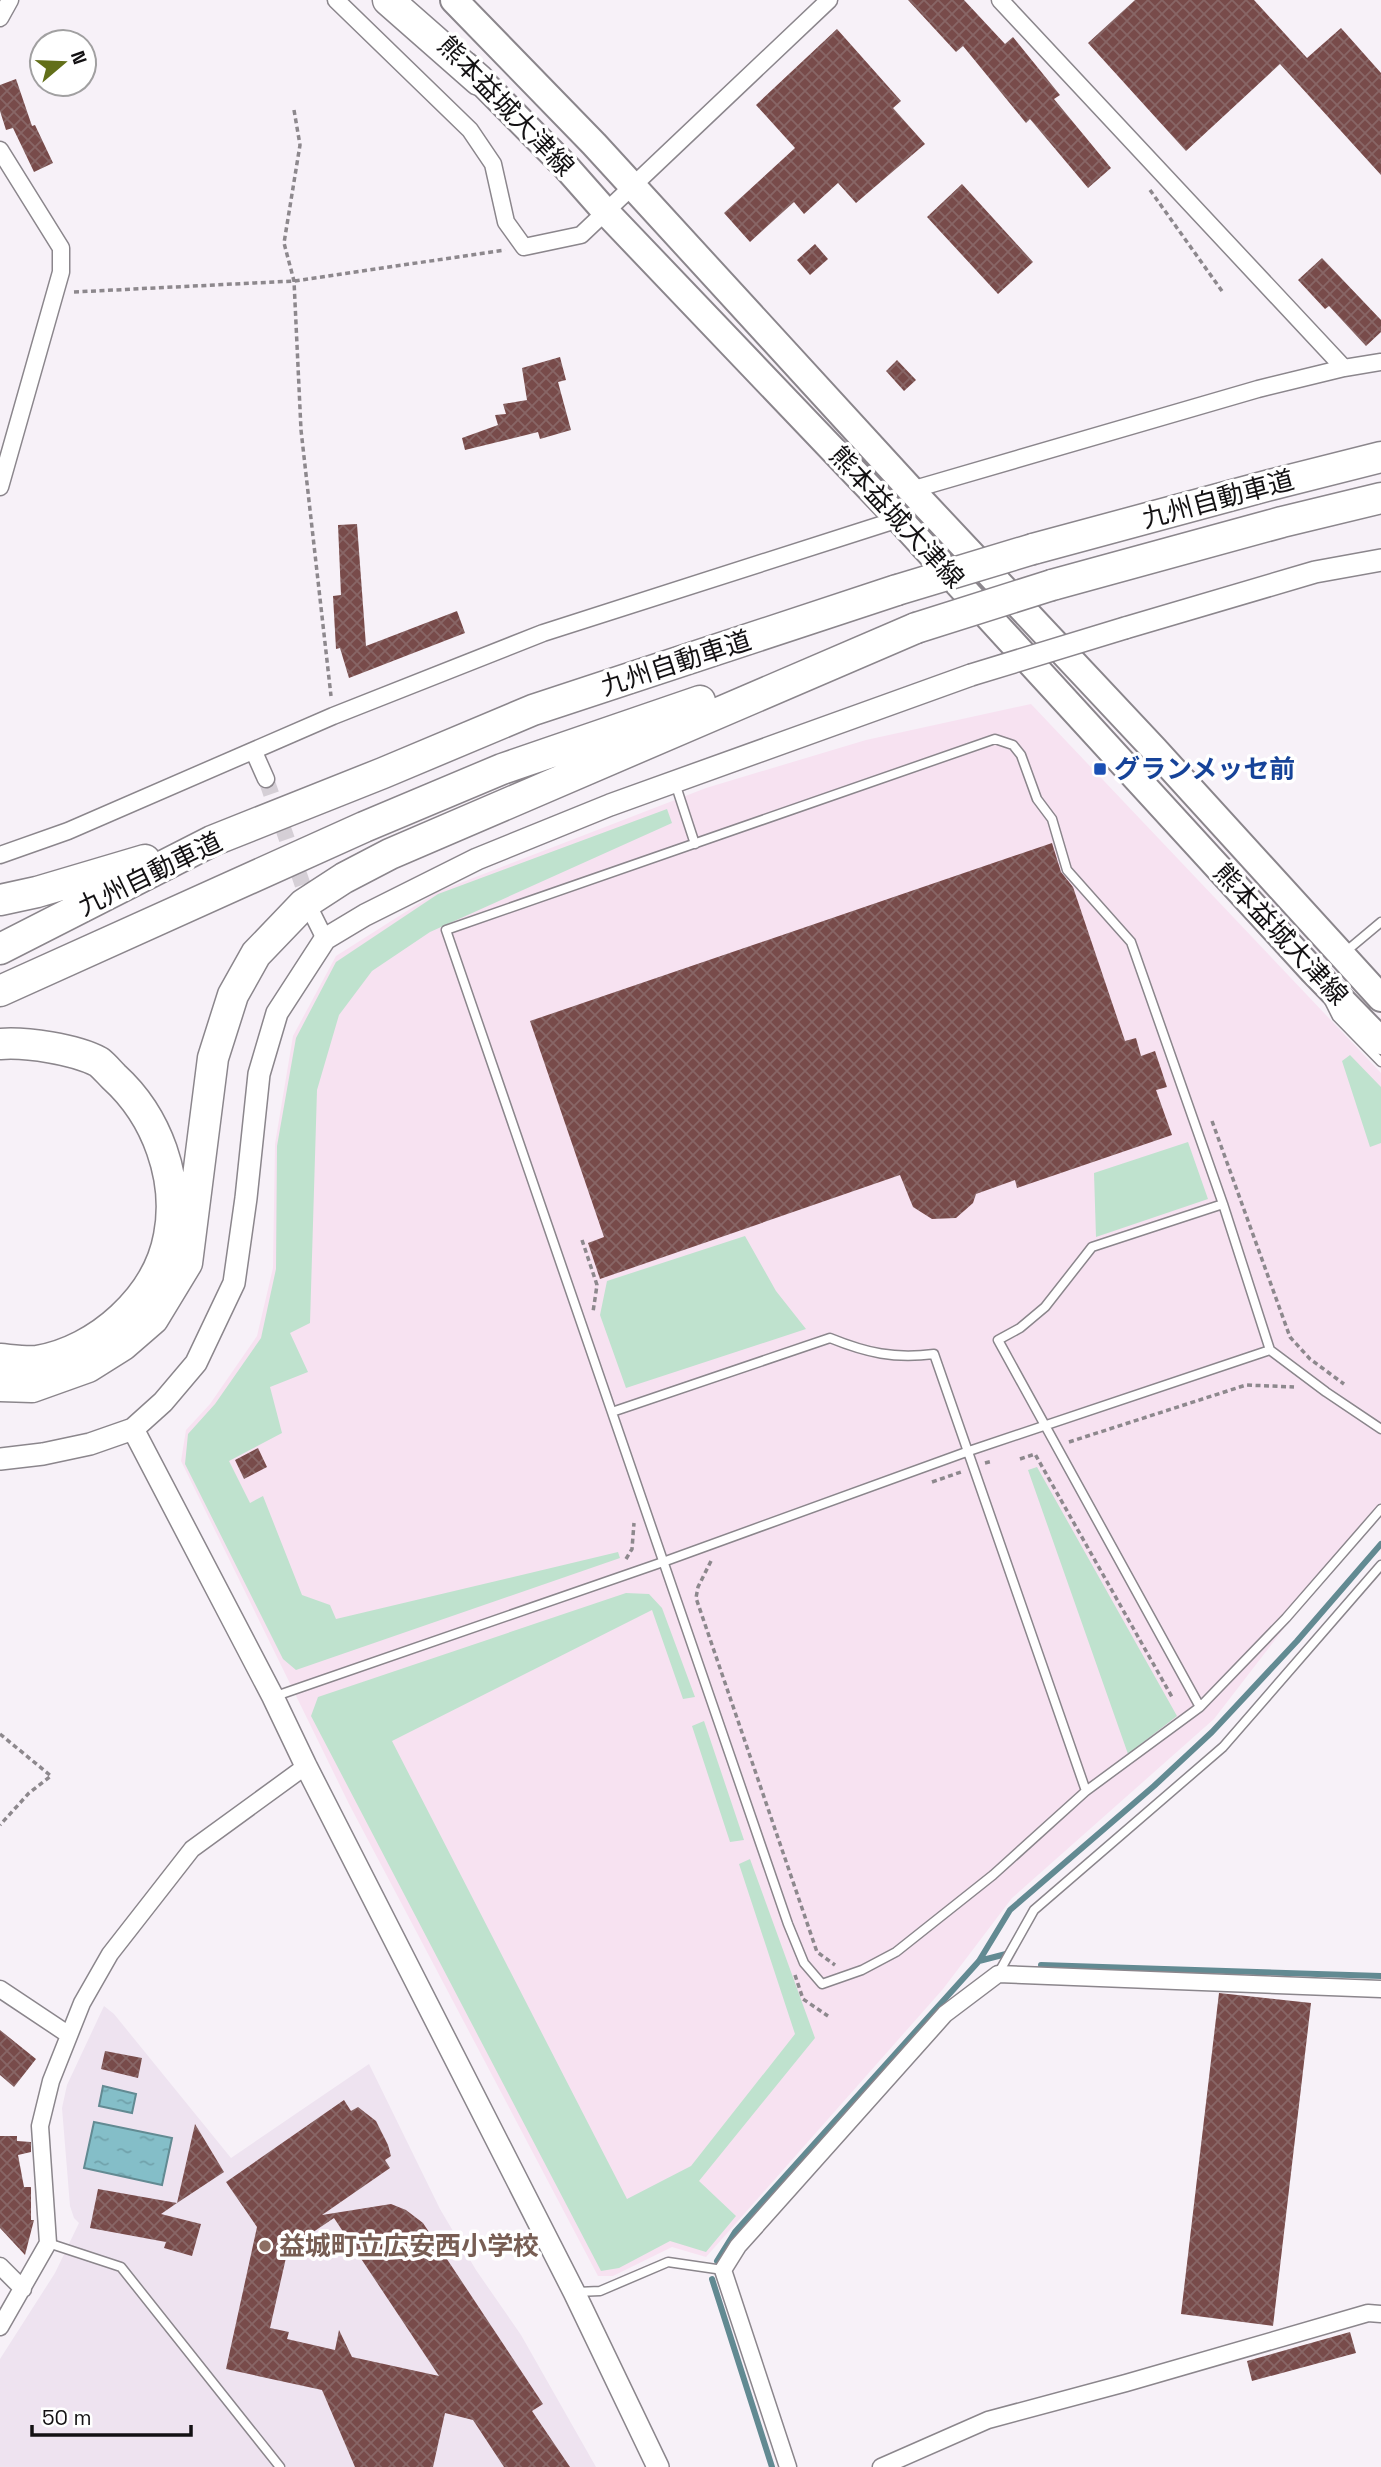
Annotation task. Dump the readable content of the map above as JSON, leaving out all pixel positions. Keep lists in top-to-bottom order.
{
  "streets": {
    "highway": ["九州自動車道"],
    "main road": ["熊本益城大津線"]
  },
  "places": {
    "transit": ["グランメッセ前"],
    "other": ["益城町立広安西小学校"]
  },
  "scale_bar": "50 m",
  "north": "right"
}
